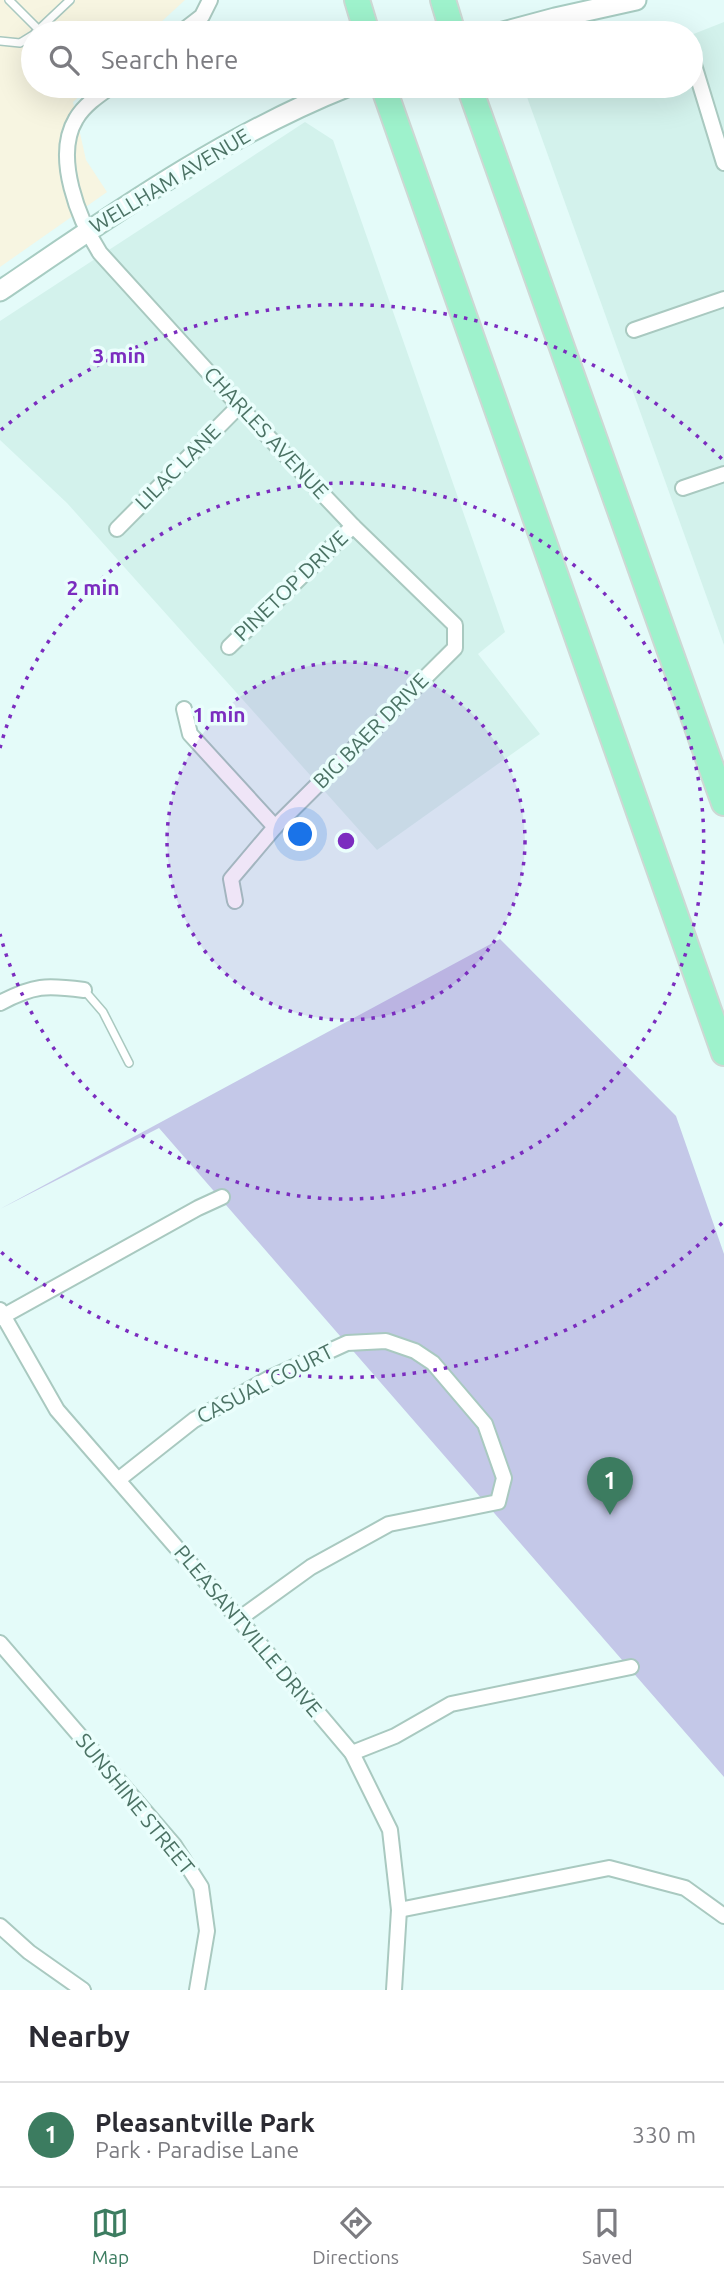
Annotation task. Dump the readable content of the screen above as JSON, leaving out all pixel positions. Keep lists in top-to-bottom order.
{
  "streets": {
    "street": [
      "WELLHAM AVENUE",
      "CHARLES AVENUE",
      "LILAC LANE",
      "PINETOP DRIVE",
      "BIG BAER DRIVE",
      "CASUAL COURT",
      "PLEASANTVILLE DRIVE",
      "SUNSHINE STREET"
    ]
  },
  "crossings": [
    ["WELLHAM AVENUE", "CHARLES AVENUE"],
    ["CHARLES AVENUE", "LILAC LANE"],
    ["CHARLES AVENUE", "PINETOP DRIVE"],
    ["CHARLES AVENUE", "BIG BAER DRIVE"],
    ["CASUAL COURT", "PLEASANTVILLE DRIVE"]
  ],
  "page": {
    "search": "Search here",
    "pins": "1",
    "heading": "Nearby",
    "list": [
      {
        "mark": "1",
        "name": "Pleasantville Park",
        "note": "Park · Paradise Lane",
        "value": "330 m"
      }
    ],
    "nav": ["Map", "Directions", "Saved"]
  },
  "rings": ["3 min", "2 min", "1 min"]
}
